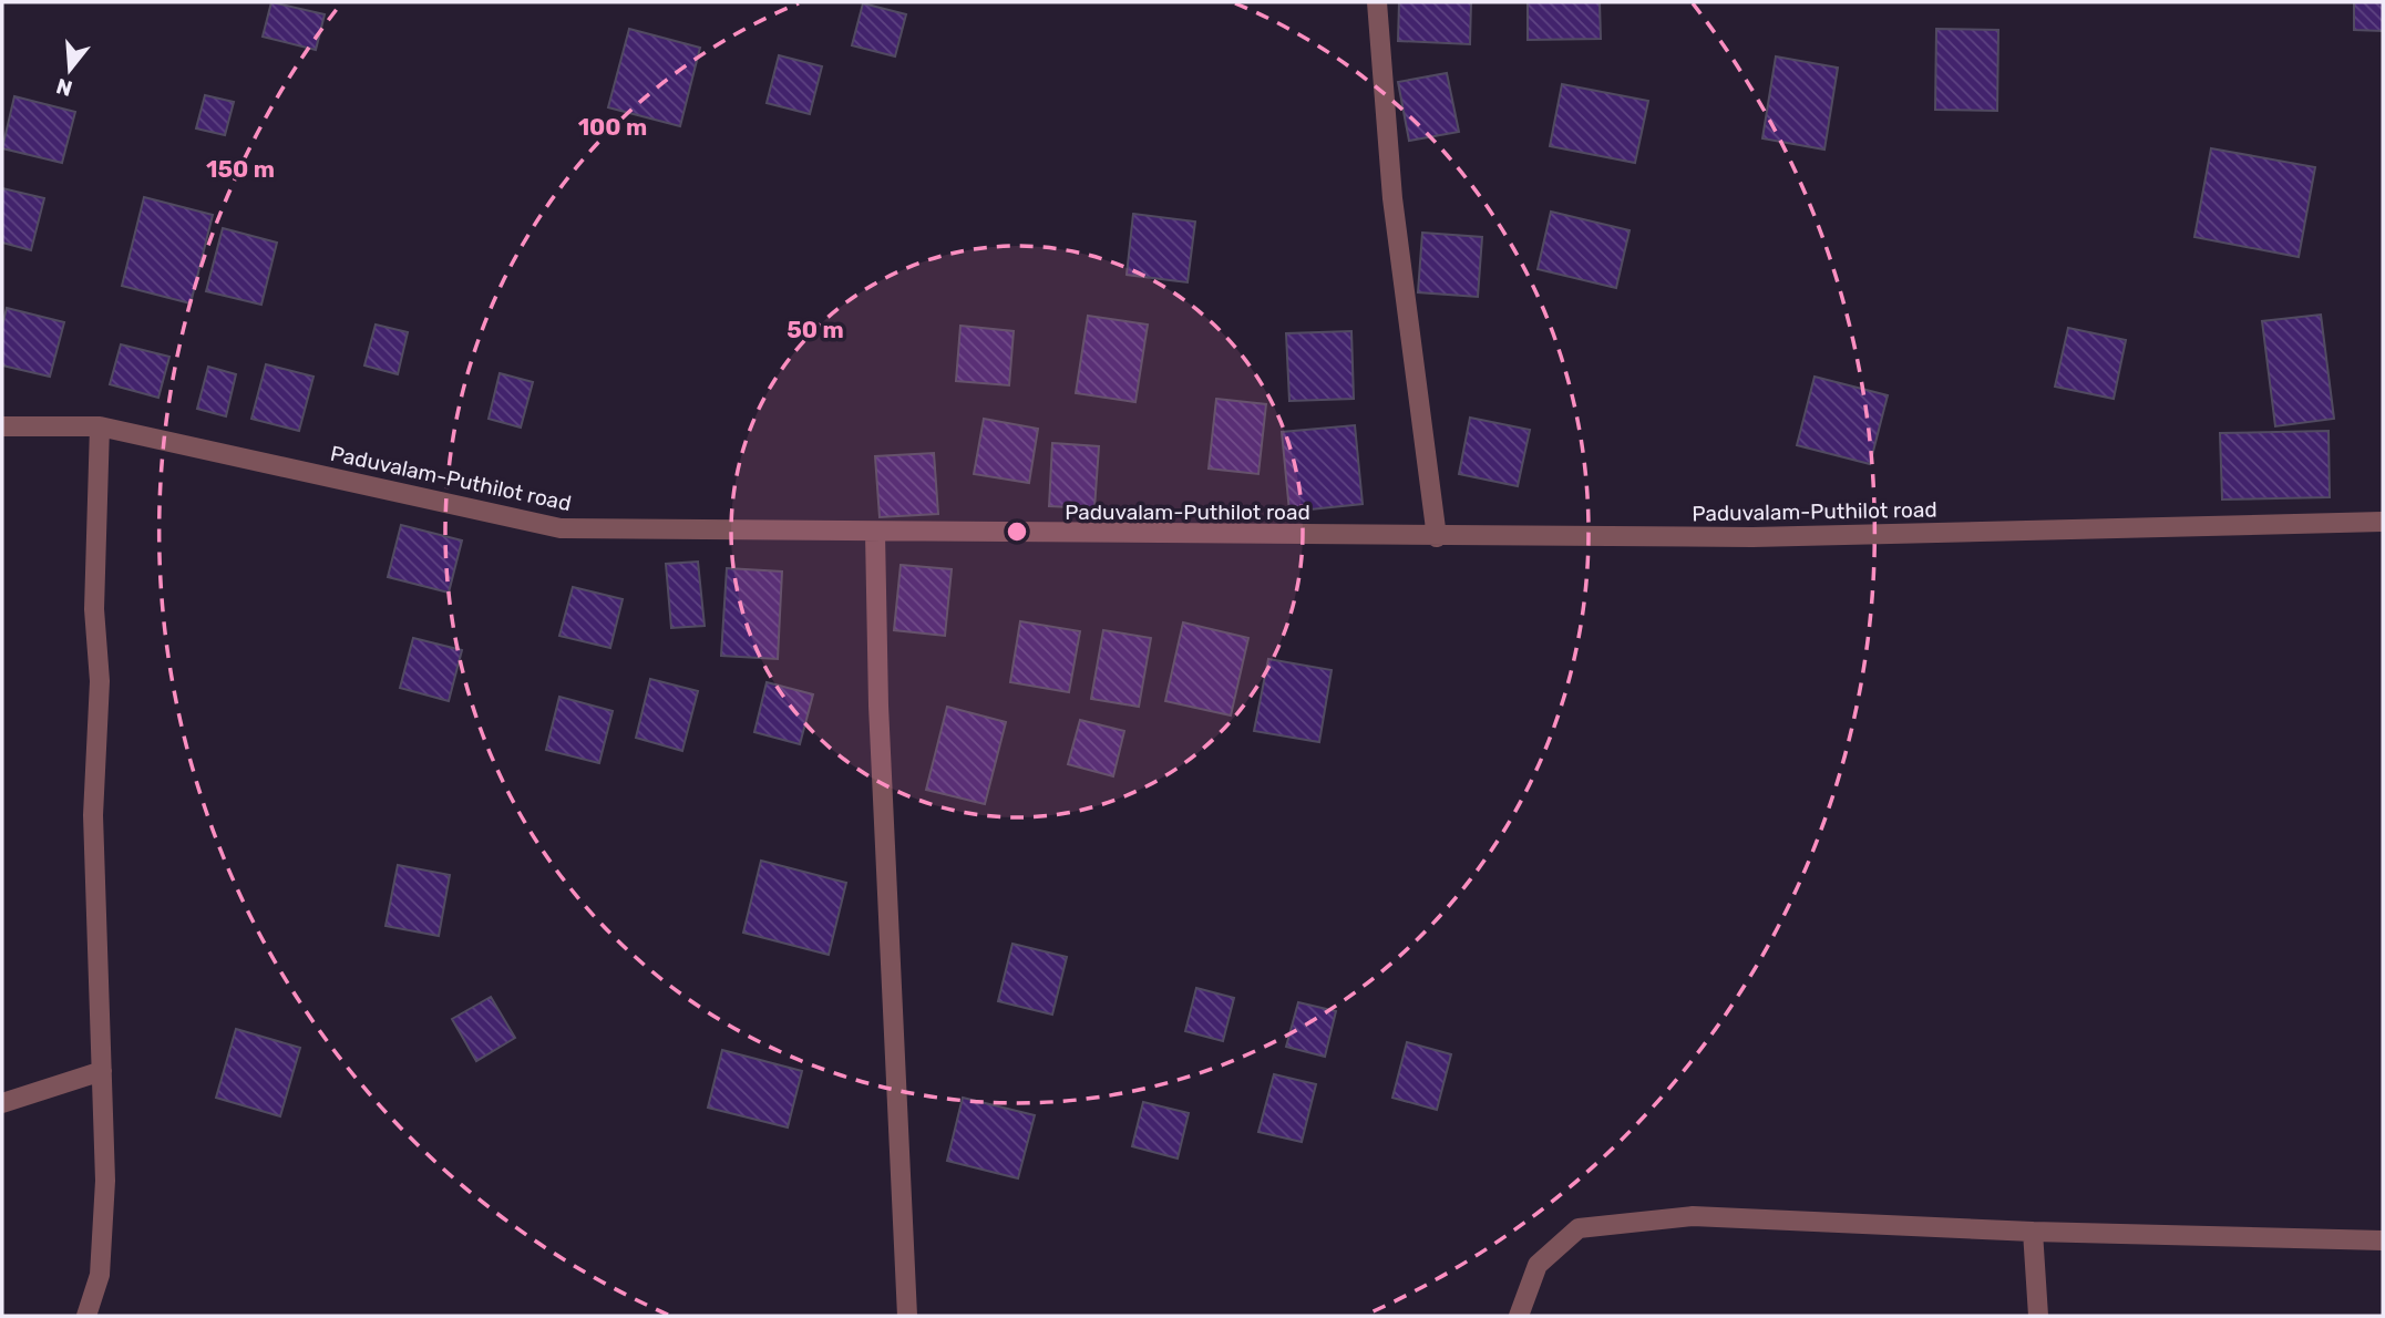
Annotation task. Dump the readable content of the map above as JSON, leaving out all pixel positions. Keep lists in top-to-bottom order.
{
  "streets": {
    "street": ["Paduvalam-Puthilot road"]
  },
  "north": "bottom",
  "rings": ["100 m", "150 m", "50 m"]
}
